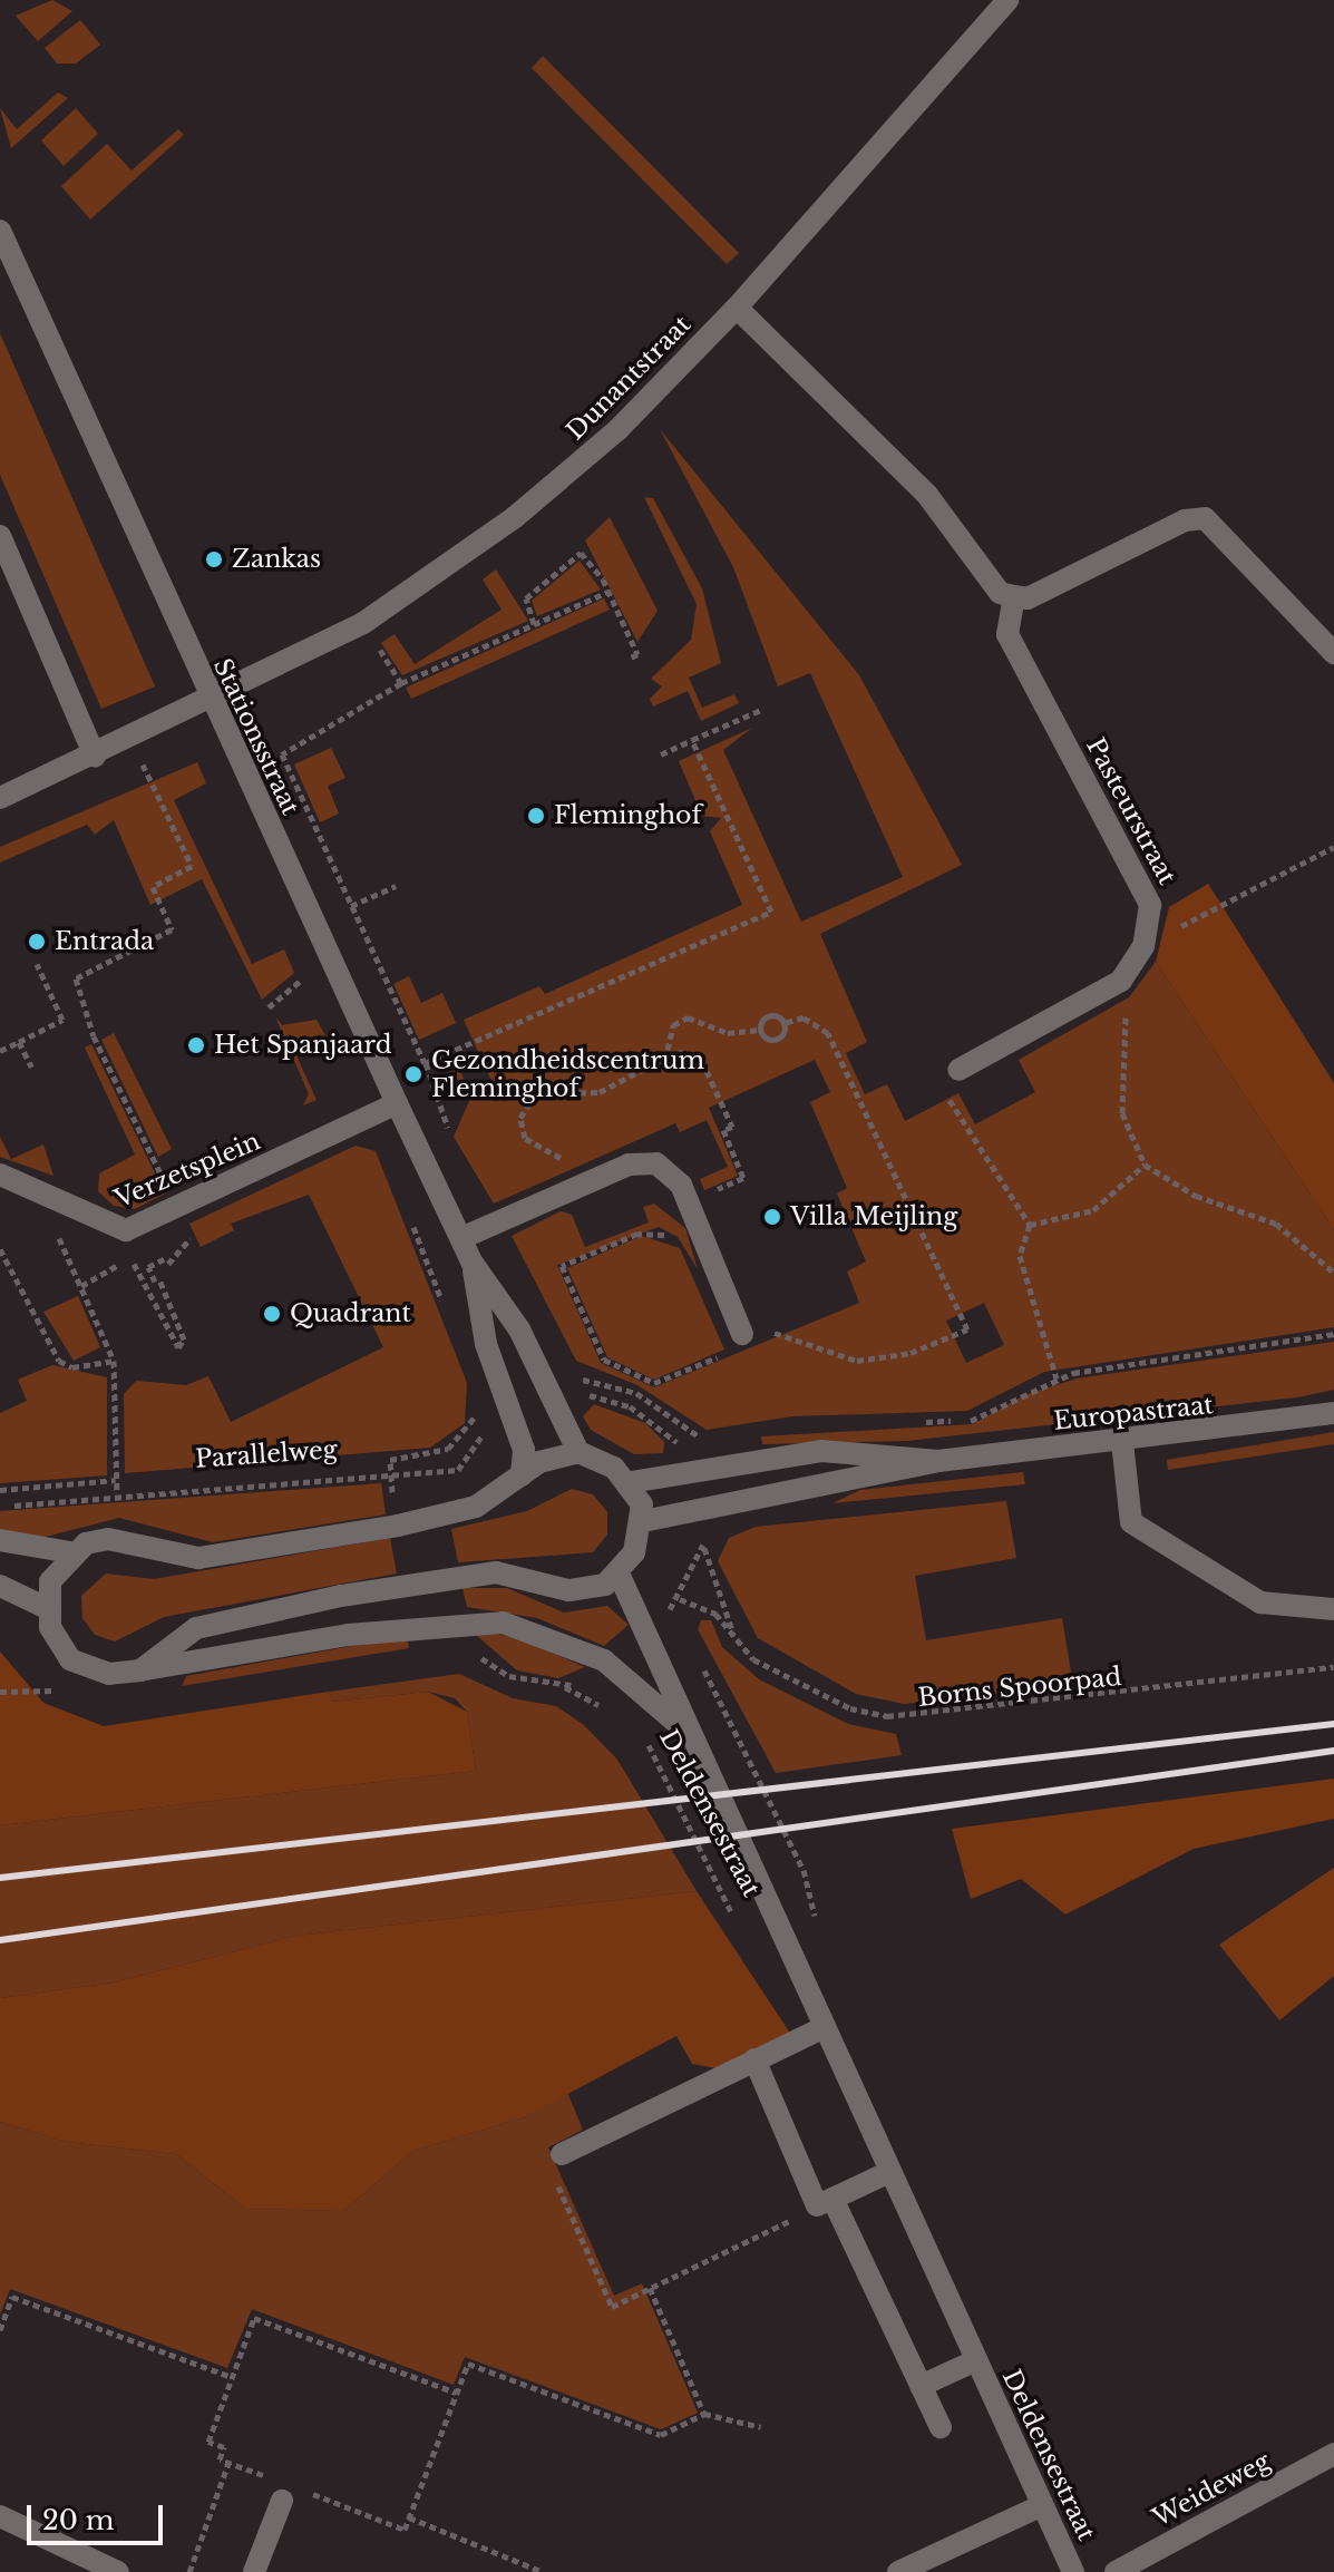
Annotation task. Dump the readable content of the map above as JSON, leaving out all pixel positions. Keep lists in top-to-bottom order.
{
  "streets": {
    "street": [
      "Dunantstraat",
      "Stationsstraat",
      "Pasteurstraat",
      "Verzetsplein",
      "Europastraat",
      "Deldensestraat",
      "Weideweg"
    ],
    "path": ["Parallelweg", "Borns Spoorpad"]
  },
  "crossings": [
    ["Dunantstraat", "Stationsstraat"],
    ["Stationsstraat", "Verzetsplein"],
    ["Stationsstraat", "Parallelweg"]
  ],
  "places": [
    "Zankas",
    "Fleminghof",
    "Entrada",
    "Het Spanjaard",
    "Gezondheidscentrum Fleminghof",
    "Villa Meijling",
    "Quadrant"
  ],
  "scale_bar": "20 m"
}
